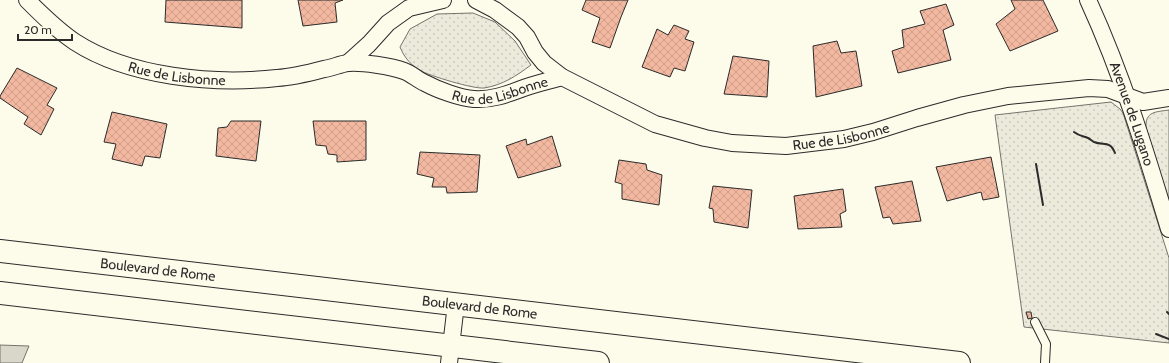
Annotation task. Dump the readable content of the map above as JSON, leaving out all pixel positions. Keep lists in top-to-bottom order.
{
  "streets": {
    "main road": ["Boulevard de Rome"],
    "street": ["Rue de Lisbonne", "Avenue de Lugano"]
  },
  "crossings": [
    ["Rue de Lisbonne", "Avenue de Lugano"]
  ],
  "scale_bar": "20 m"
}
